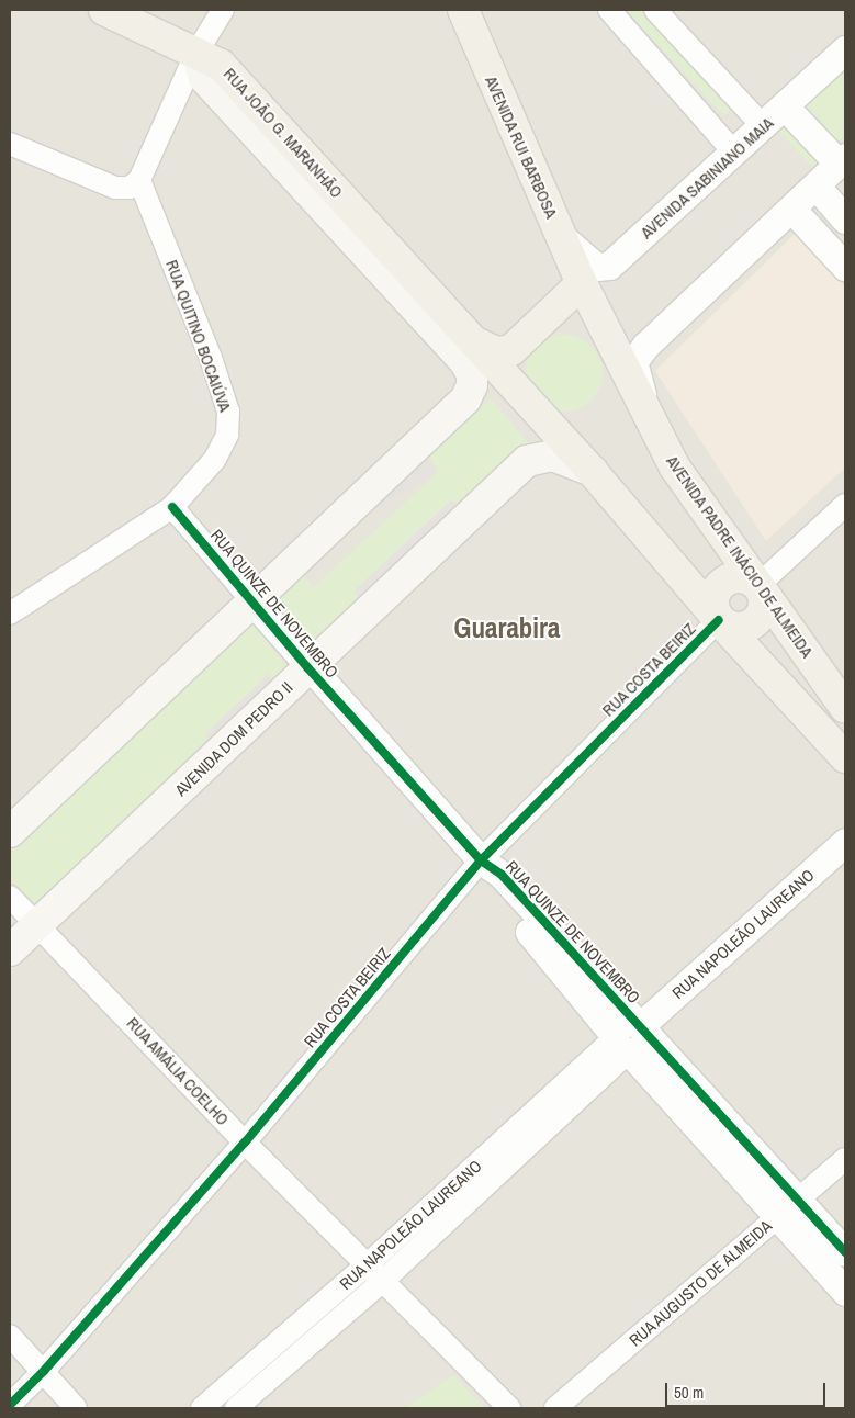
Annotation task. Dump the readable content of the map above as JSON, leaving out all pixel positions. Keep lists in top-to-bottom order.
{
  "streets": {
    "main road": [
      "RUA JOÃO G. MARANHÃO",
      "AVENIDA RUI BARBOSA",
      "AVENIDA PADRE INÁCIO DE ALMEIDA",
      "AVENIDA DOM PEDRO II"
    ],
    "street": [
      "AVENIDA SABINIANO MAIA",
      "RUA QUITINO BOCAIÚVA",
      "RUA QUINZE DE NOVEMBRO",
      "RUA COSTA BEIRIZ",
      "RUA NAPOLEÃO LAUREANO",
      "RUA AMÁLIA COELHO",
      "RUA AUGUSTO DE ALMEIDA"
    ]
  },
  "crossings": [
    ["RUA JOÃO G. MARANHÃO", "RUA QUINZE DE NOVEMBRO"],
    ["RUA JOÃO G. MARANHÃO", "AVENIDA DOM PEDRO II"],
    ["AVENIDA RUI BARBOSA", "AVENIDA SABINIANO MAIA"],
    ["AVENIDA RUI BARBOSA", "AVENIDA PADRE INÁCIO DE ALMEIDA"],
    ["RUA QUITINO BOCAIÚVA", "RUA QUINZE DE NOVEMBRO"],
    ["RUA QUINZE DE NOVEMBRO", "RUA COSTA BEIRIZ"],
    ["RUA QUINZE DE NOVEMBRO", "AVENIDA DOM PEDRO II"],
    ["RUA QUINZE DE NOVEMBRO", "RUA NAPOLEÃO LAUREANO"],
    ["RUA QUINZE DE NOVEMBRO", "RUA AUGUSTO DE ALMEIDA"],
    ["RUA COSTA BEIRIZ", "RUA AMÁLIA COELHO"],
    ["AVENIDA DOM PEDRO II", "RUA AMÁLIA COELHO"],
    ["RUA NAPOLEÃO LAUREANO", "RUA AMÁLIA COELHO"]
  ],
  "districts": ["Guarabira"],
  "scale_bar": "50 m"
}
